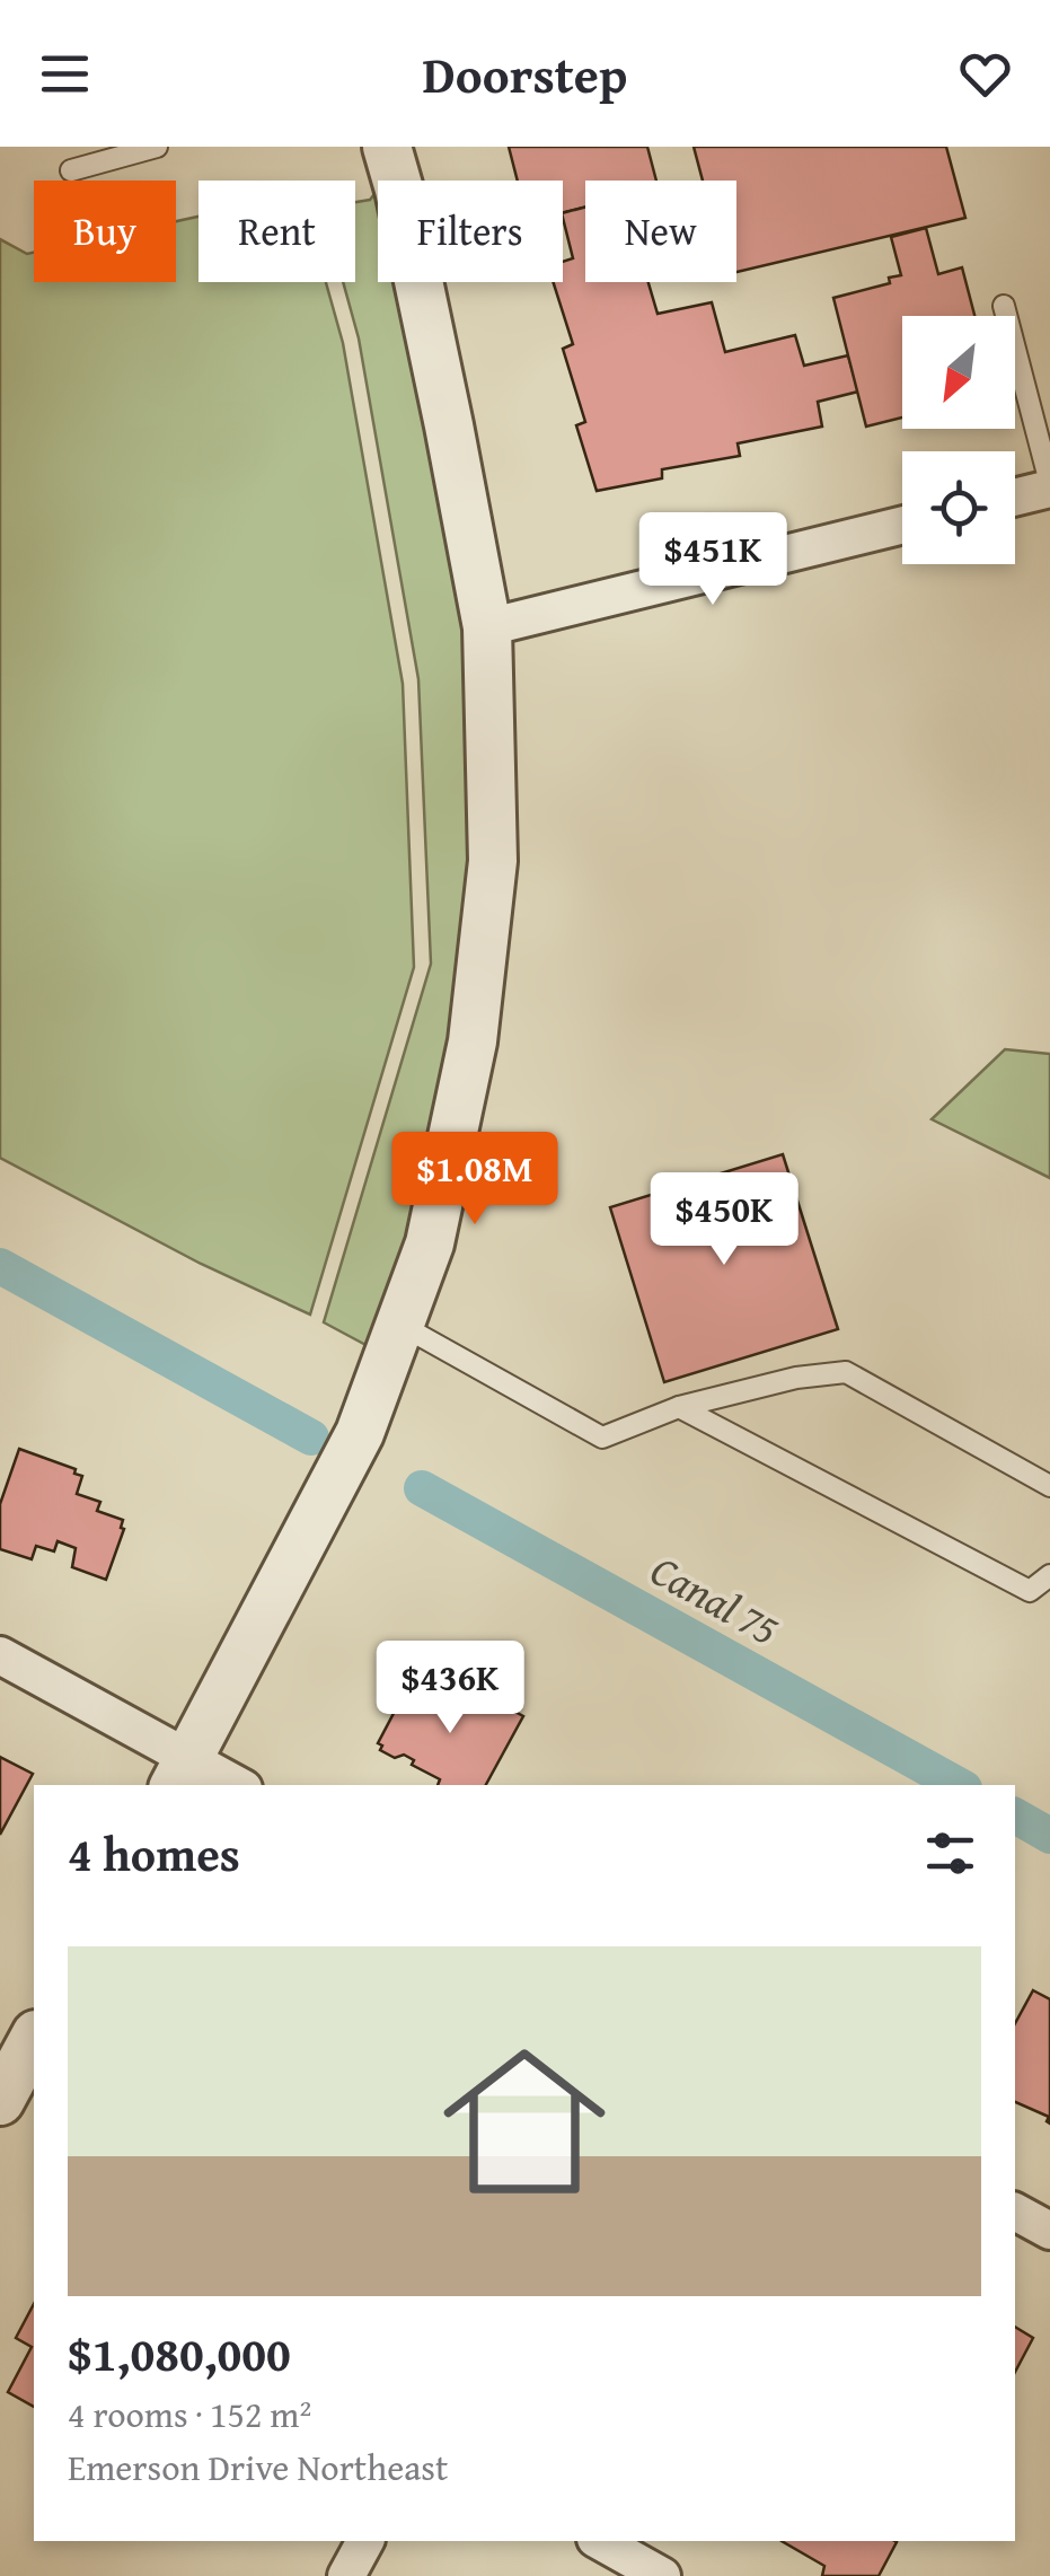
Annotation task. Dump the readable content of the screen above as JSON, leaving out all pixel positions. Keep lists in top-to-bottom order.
{
  "water": ["Canal 75"],
  "north": "bottom left",
  "page": {
    "header": "Doorstep",
    "chip": [
      "Buy",
      "Rent",
      "Filters",
      "New"
    ],
    "price": [
      "$451K",
      "$1.08M",
      "$450K",
      "$436K"
    ],
    "heading": "4 homes",
    "list": [
      {
        "name": "$1,080,000",
        "note": "4 rooms · 152 m² · Emerson Drive Northeast"
      }
    ]
  }
}
